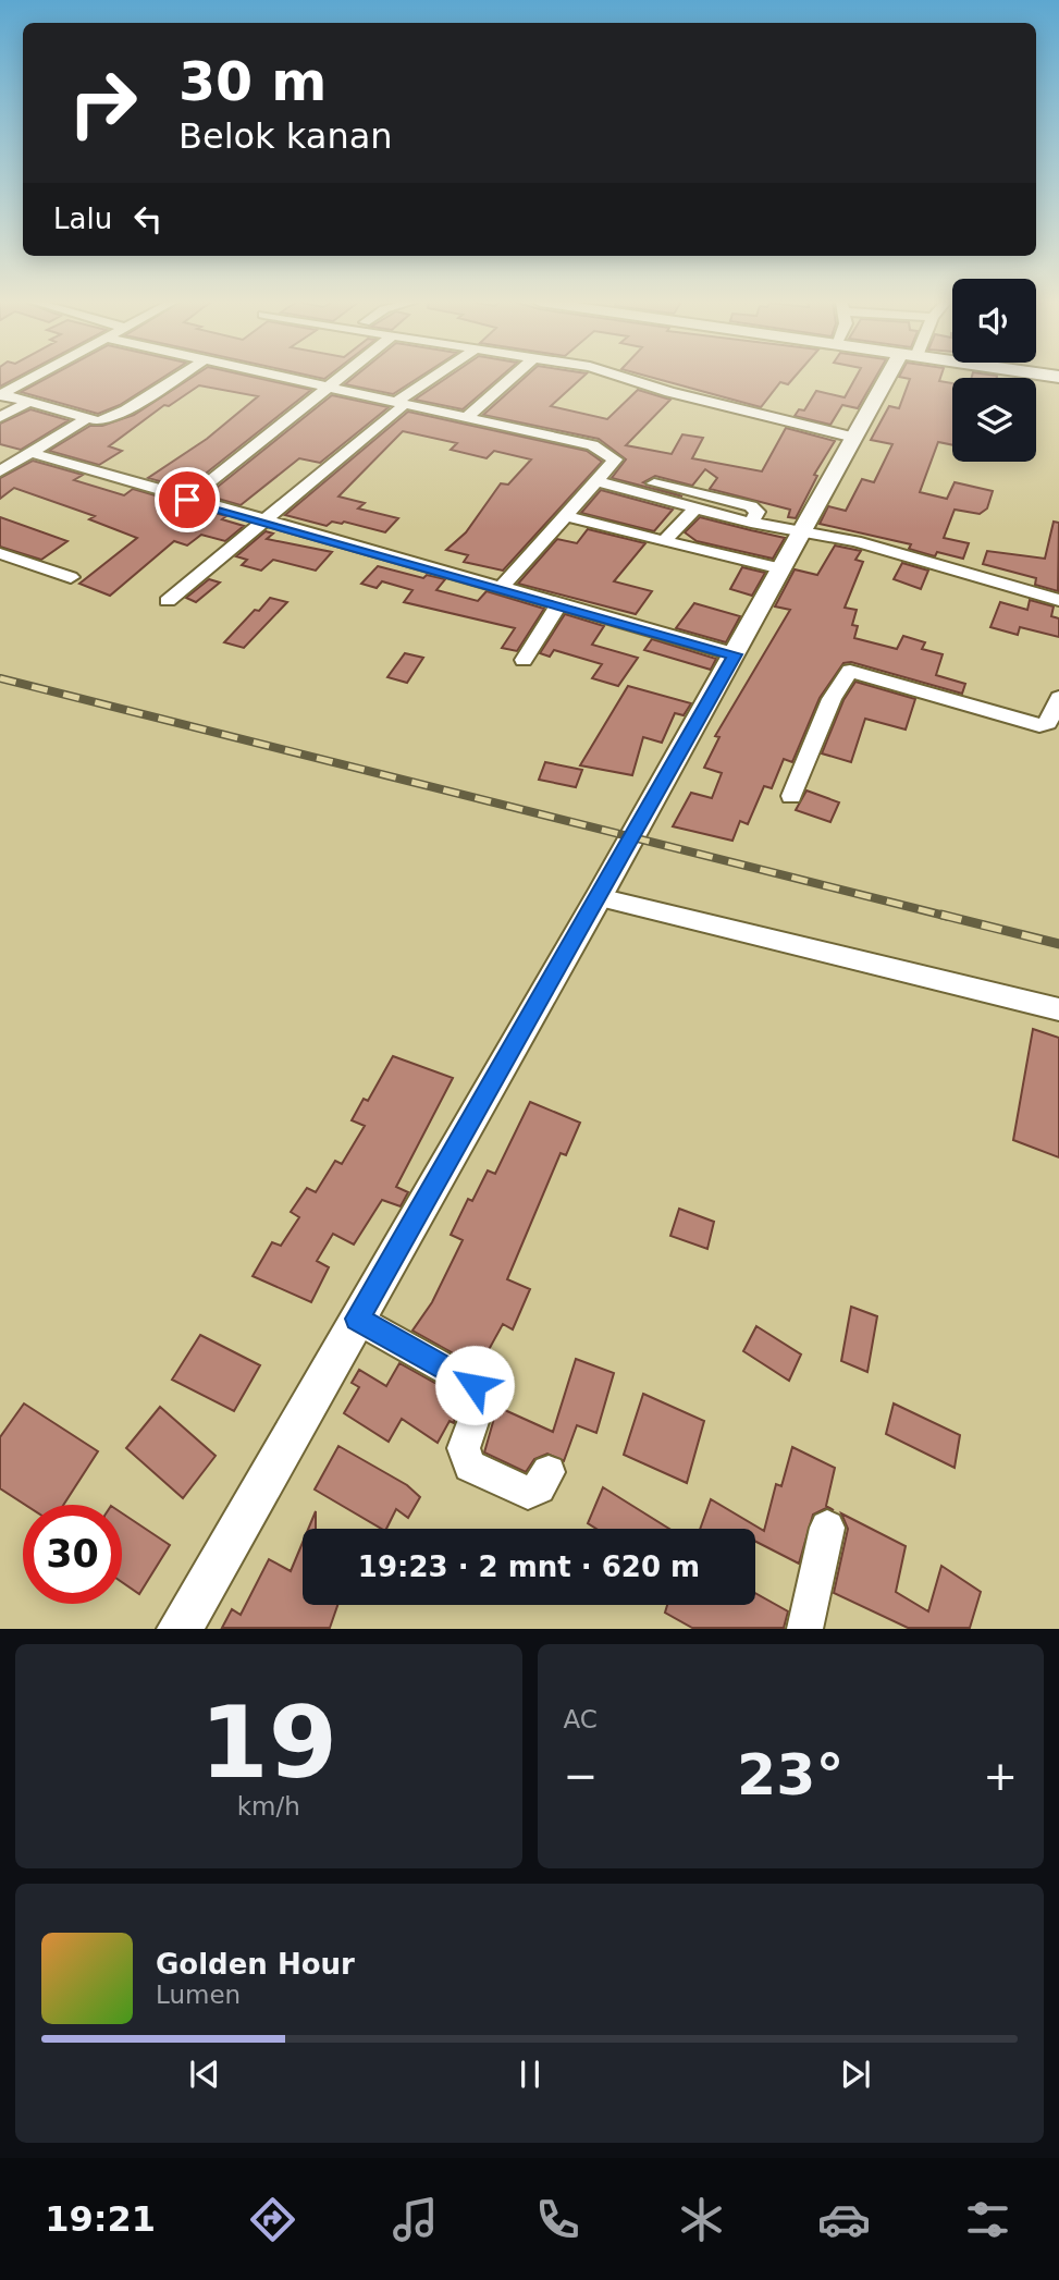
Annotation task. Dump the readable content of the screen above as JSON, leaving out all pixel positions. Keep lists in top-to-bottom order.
{
  "page": {
    "turn": ["30 m", "Belok kanan"],
    "then": "Lalu",
    "limit": "30",
    "trip": "19:23 · 2 mnt · 620 m",
    "tile": [
      ["19", "km/h"],
      "AC"
    ],
    "heat": ["−", "23°", "+"],
    "song": ["Golden Hour", "Lumen"],
    "tabs": "19:21"
  }
}
